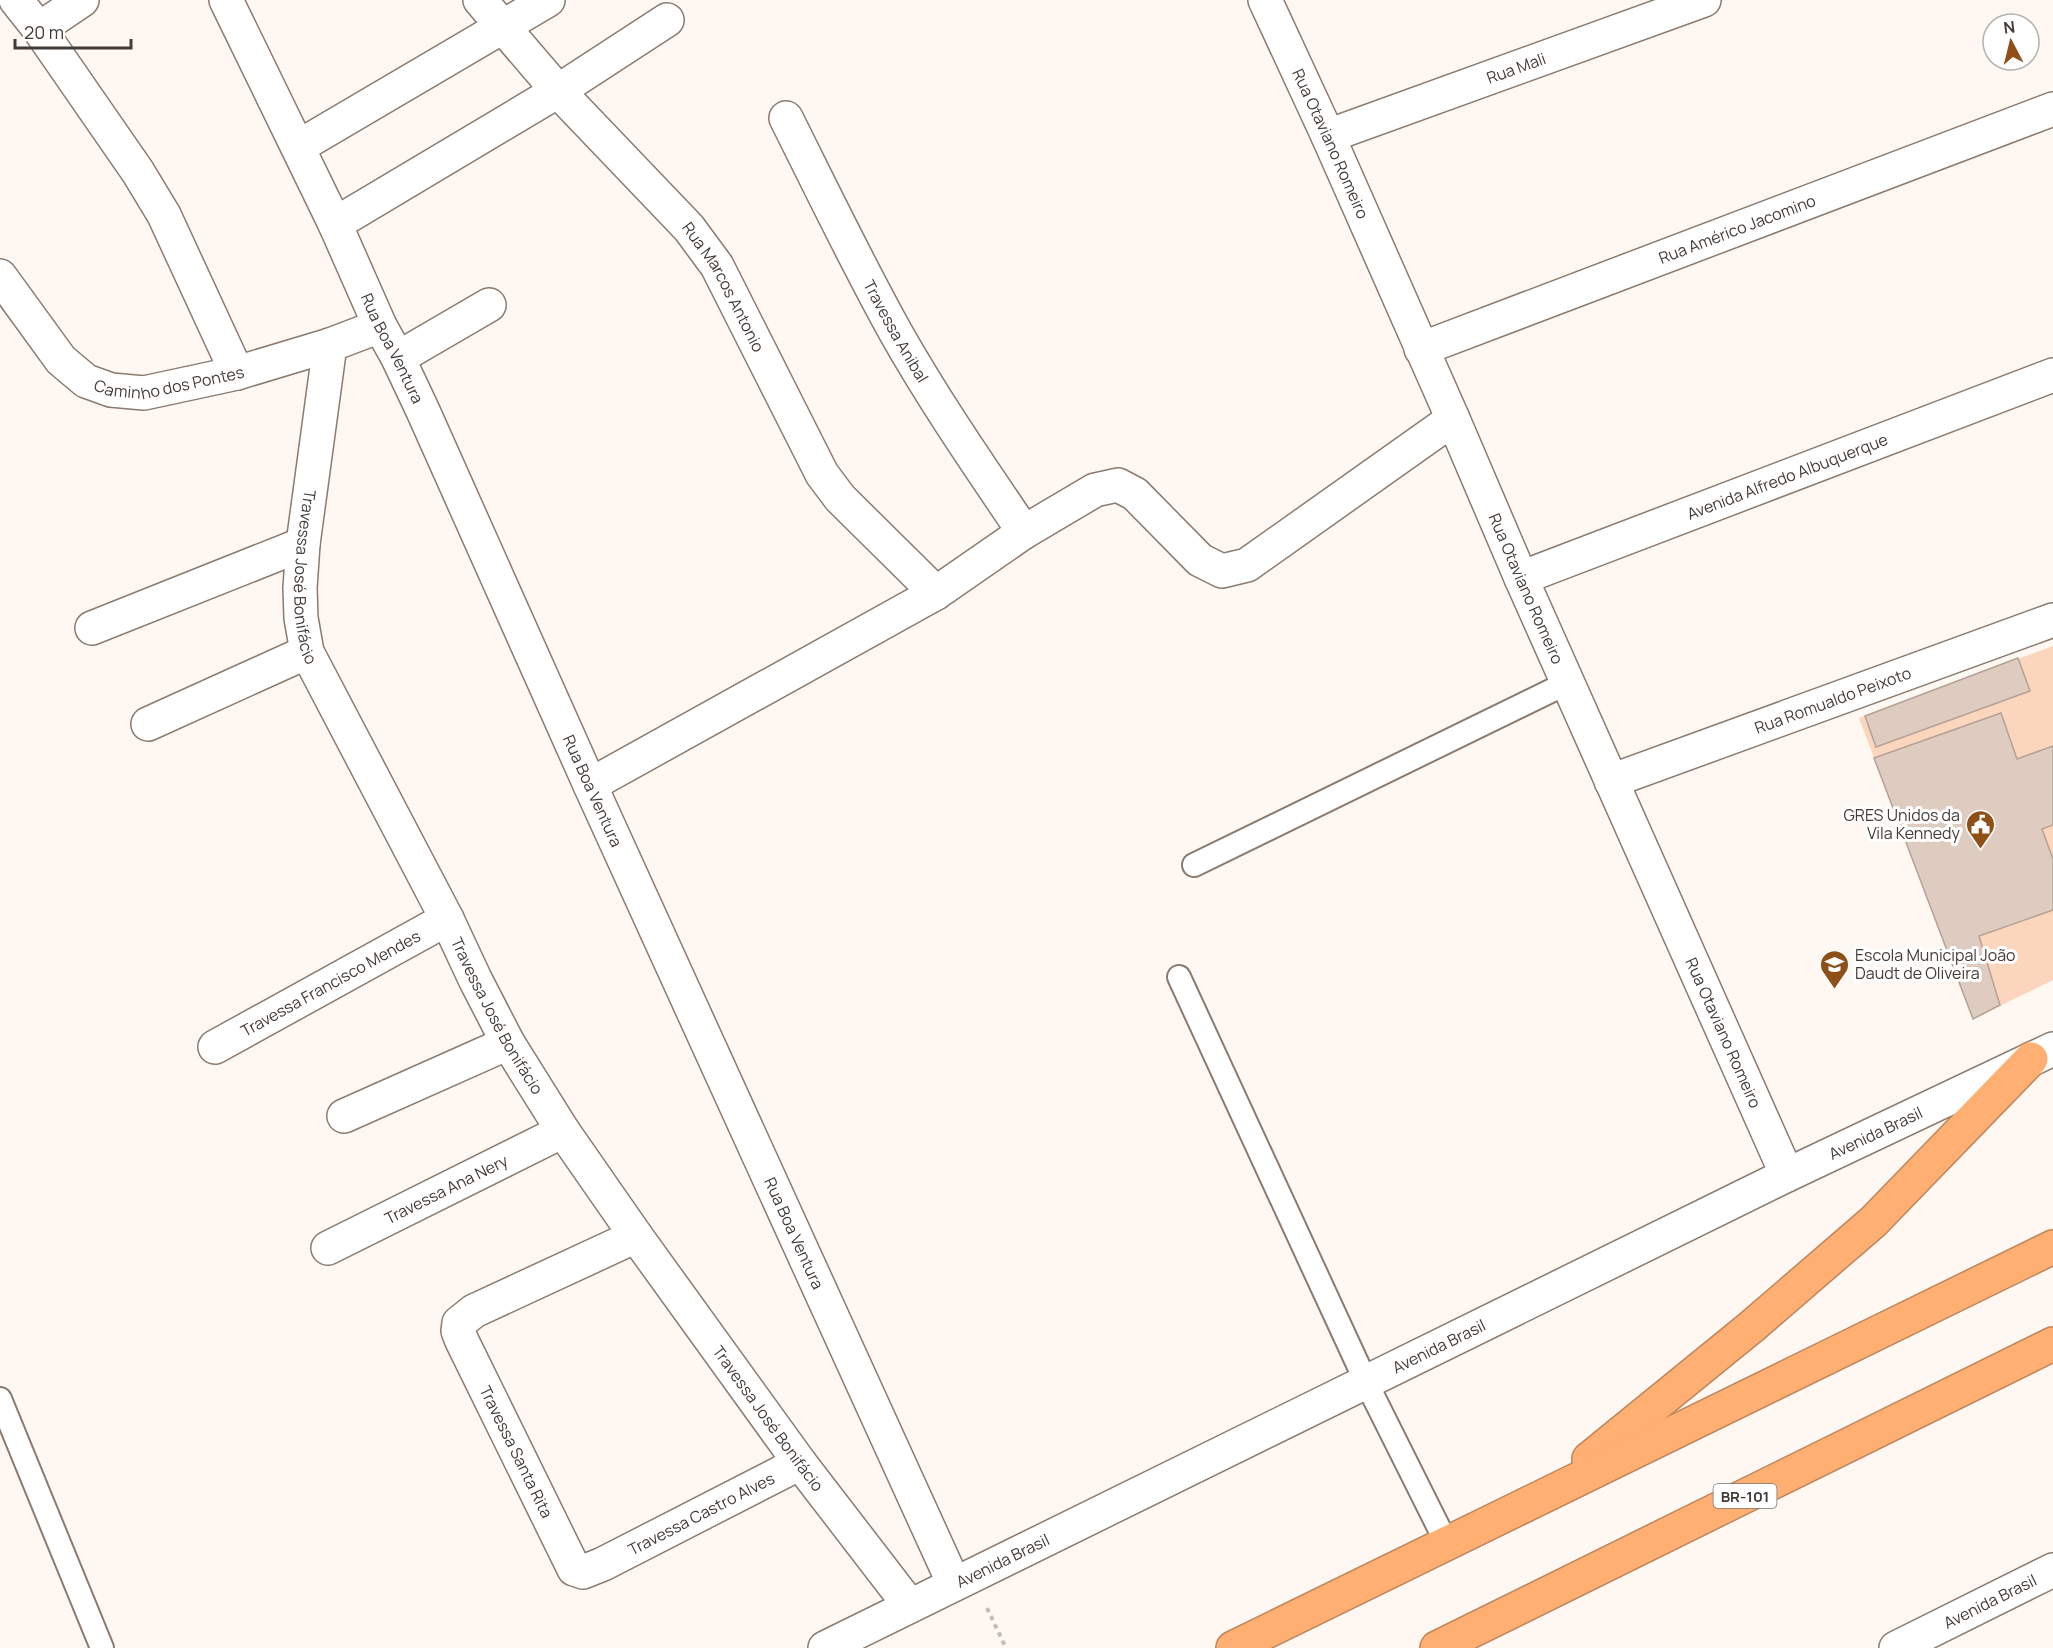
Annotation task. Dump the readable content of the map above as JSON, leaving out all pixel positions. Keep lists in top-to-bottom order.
{
  "streets": {
    "highway": ["BR-101"],
    "street": [
      "Rua Mali",
      "Rua Otaviano Romeiro",
      "Rua Américo Jacomino",
      "Rua Marcos Antonio",
      "Travessa Anibal",
      "Rua Boa Ventura",
      "Caminho dos Pontes",
      "Avenida Alfredo Albuquerque",
      "Travessa José Bonifácio",
      "Rua Romualdo Peixoto",
      "Travessa Francisco Mendes",
      "Avenida Brasil",
      "Travessa Ana Nery",
      "Travessa Santa Rita",
      "Travessa Castro Alves"
    ]
  },
  "crossings": [
    ["Rua Mali", "Rua Otaviano Romeiro"],
    ["Rua Otaviano Romeiro", "Rua Américo Jacomino"],
    ["Rua Otaviano Romeiro", "Avenida Alfredo Albuquerque"],
    ["Rua Otaviano Romeiro", "Rua Romualdo Peixoto"],
    ["Rua Otaviano Romeiro", "Avenida Brasil"],
    ["Rua Boa Ventura", "Caminho dos Pontes"],
    ["Rua Boa Ventura", "Avenida Brasil"],
    ["Caminho dos Pontes", "Travessa José Bonifácio"],
    ["Travessa José Bonifácio", "Travessa Francisco Mendes"],
    ["Travessa José Bonifácio", "Avenida Brasil"],
    ["Travessa José Bonifácio", "Travessa Ana Nery"],
    ["Travessa José Bonifácio", "Travessa Santa Rita"],
    ["Travessa José Bonifácio", "Travessa Castro Alves"],
    ["Travessa Santa Rita", "Travessa Castro Alves"]
  ],
  "places": {
    "public building": ["GRES Unidos da Vila Kennedy"],
    "school or university": ["Escola Municipal João Daudt de Oliveira"]
  },
  "scale_bar": "20 m",
  "north": "top"
}
